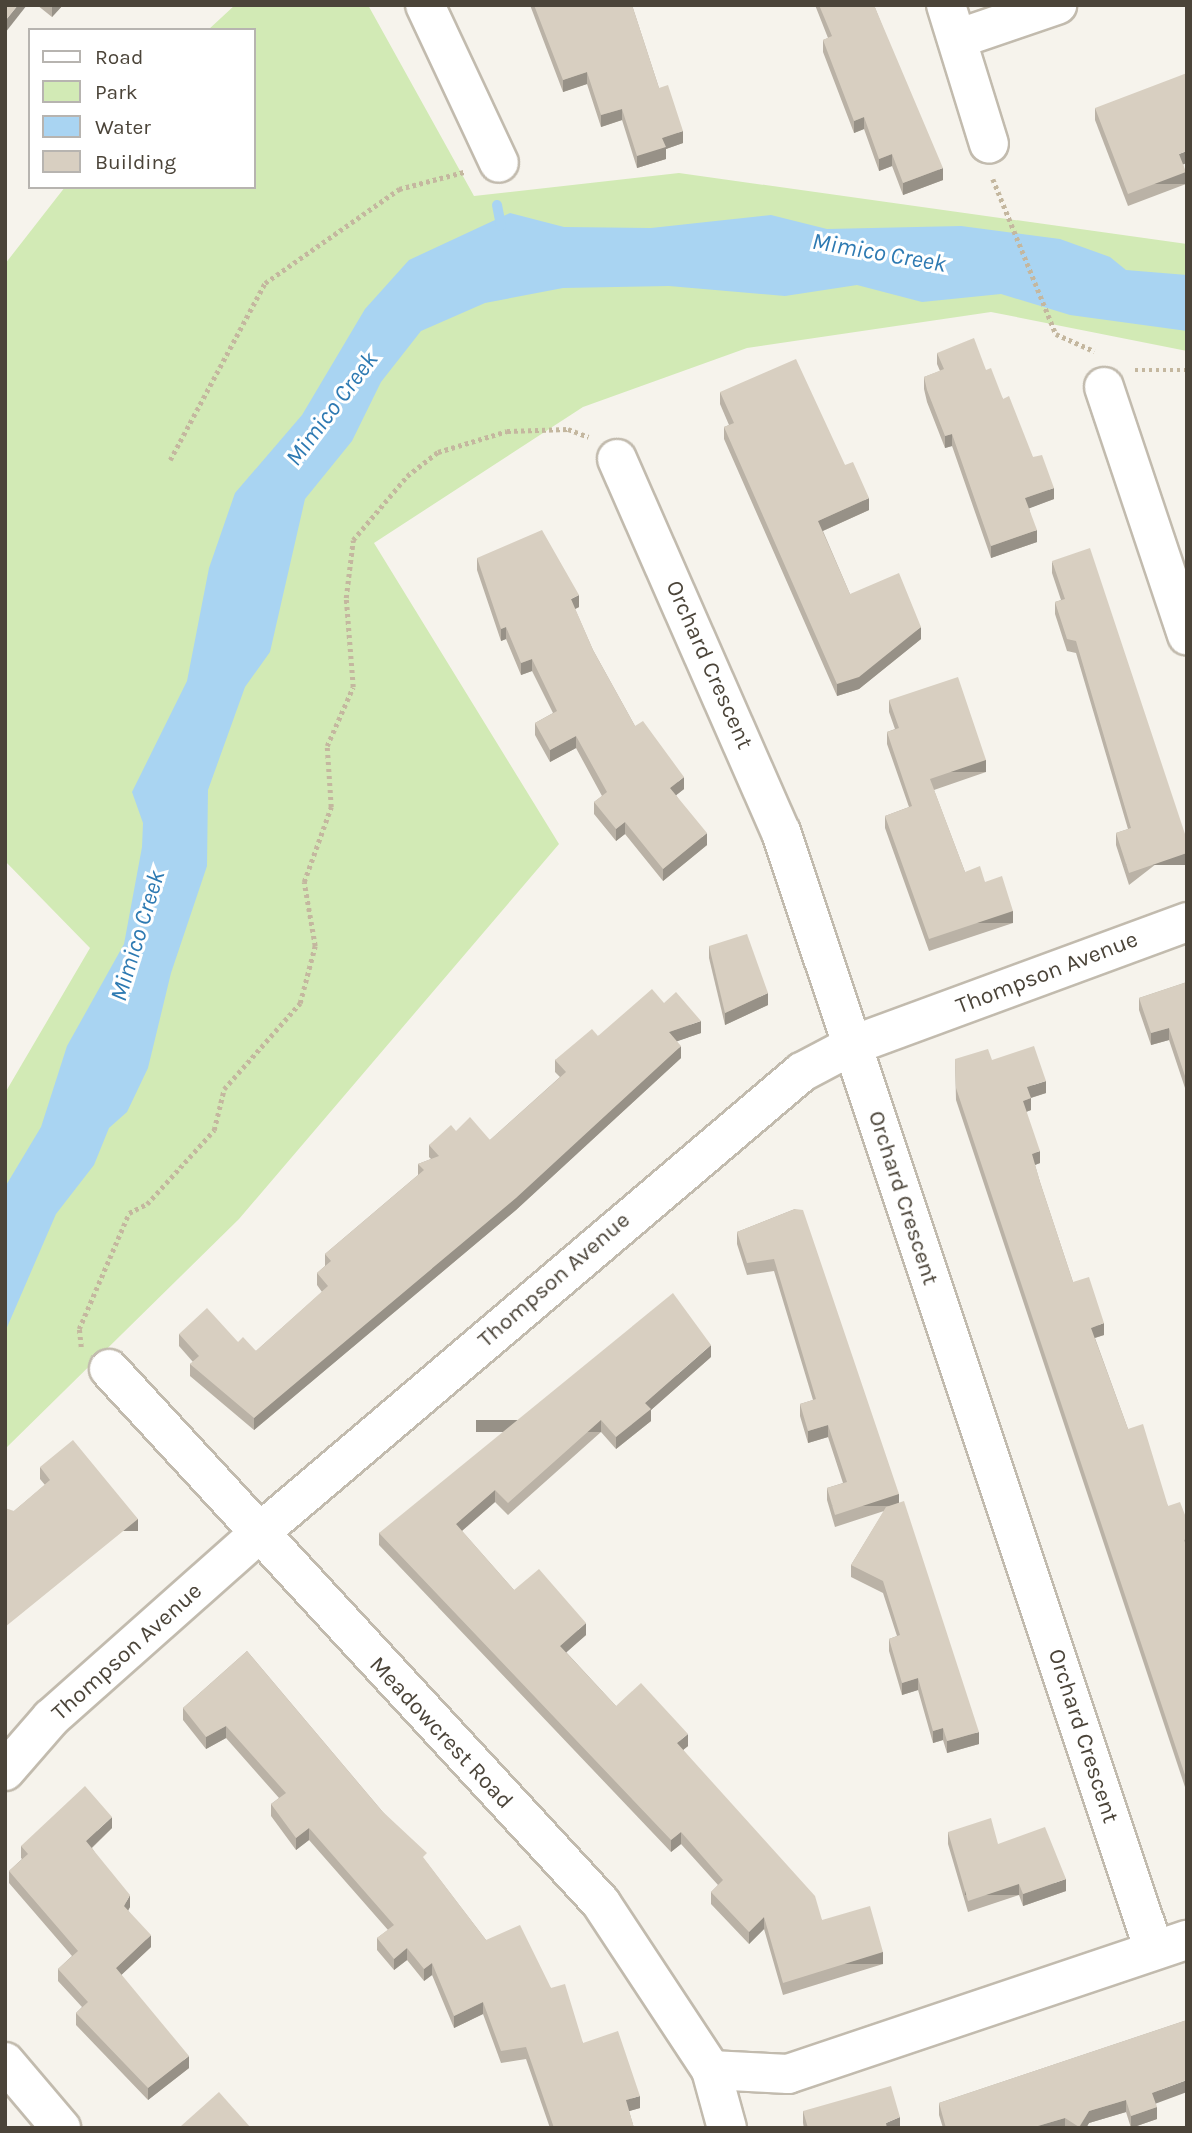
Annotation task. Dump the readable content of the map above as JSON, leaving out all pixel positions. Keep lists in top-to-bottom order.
{
  "streets": {
    "street": ["Orchard Crescent", "Thompson Avenue", "Meadowcrest Road"]
  },
  "crossings": [
    ["Orchard Crescent", "Thompson Avenue"],
    ["Orchard Crescent", "Meadowcrest Road"],
    ["Thompson Avenue", "Meadowcrest Road"]
  ],
  "water": ["Mimico Creek"],
  "legend": [
    "Road",
    "Park",
    "Water",
    "Building"
  ]
}
